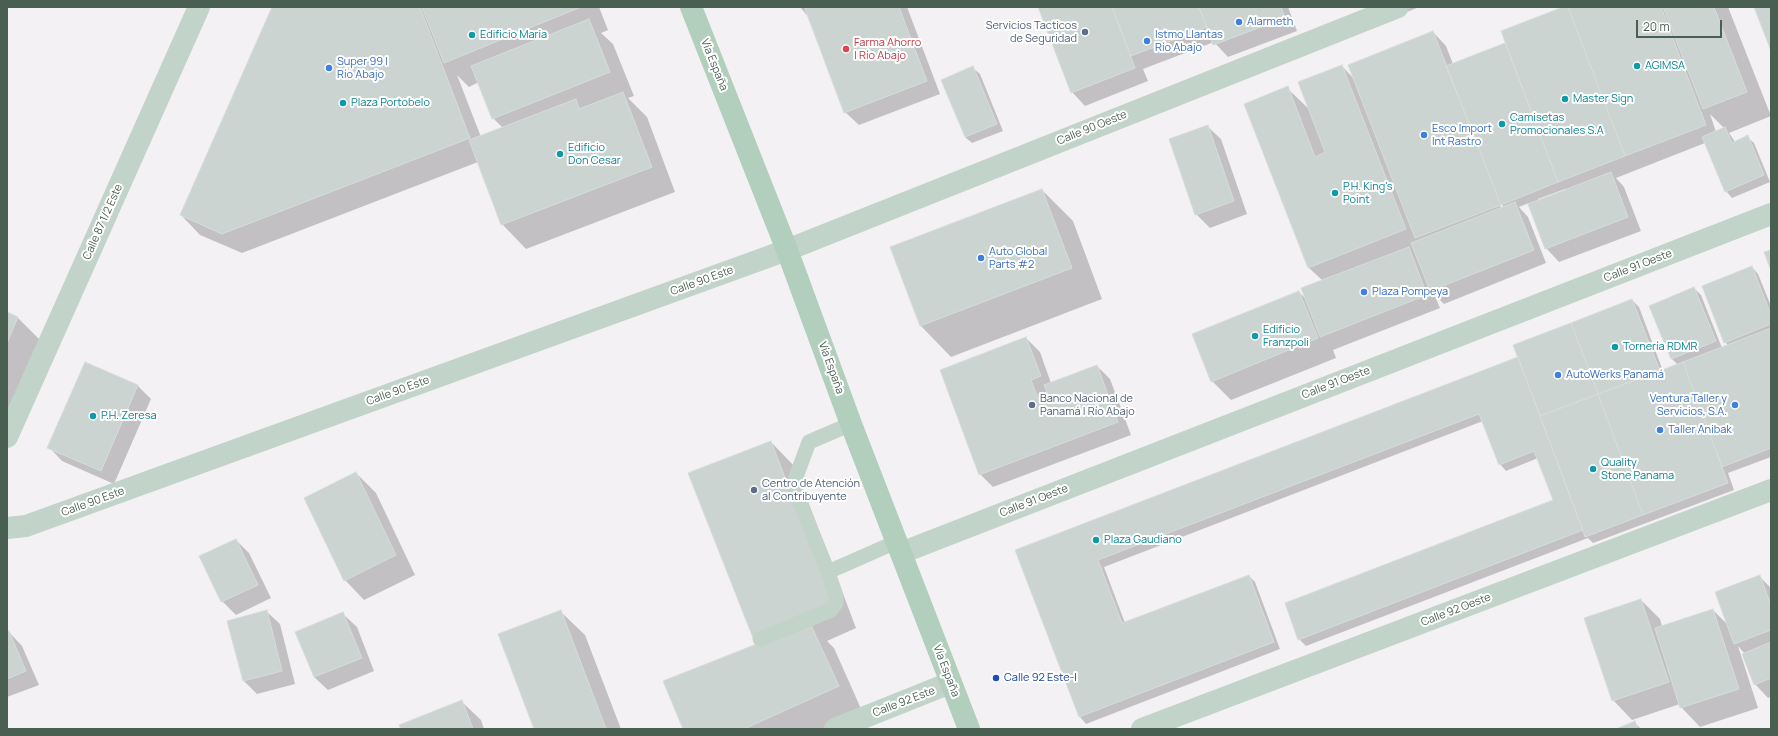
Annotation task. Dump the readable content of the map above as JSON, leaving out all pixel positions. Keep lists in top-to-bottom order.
{
  "streets": {
    "main road": ["Vía España"],
    "street": [
      "Calle 90 Oeste",
      "Calle 87 1/2 Este",
      "Calle 91 Oeste",
      "Calle 90 Este",
      "Calle 92 Oeste",
      "Calle 92 Este"
    ]
  },
  "crossings": [
    ["Vía España", "Calle 90 Oeste"],
    ["Vía España", "Calle 91 Oeste"],
    ["Vía España", "Calle 90 Este"],
    ["Vía España", "Calle 92 Este"],
    ["Calle 90 Oeste", "Calle 90 Este"]
  ],
  "places": [
    "Alarmeth",
    "Servicios Tacticos de Seguridad",
    "Edificio Maria",
    "Istmo Llantas Río Abajo",
    "Farma Ahorro | Río Abajo",
    "AGIMSA",
    "Super 99 | Río Abajo",
    "Master Sign",
    "Plaza Portobelo",
    "Camisetas Promocionales S.A",
    "Esco Import Int Rastro",
    "Edificio Don Cesar",
    "P.H. King's Point",
    "Auto Global Parts #2",
    "Plaza Pompeya",
    "Edificio Franzpoli",
    "Tornería RDMR",
    "AutoWerks Panamá",
    "Banco Nacional de Panamá | Río Abajo",
    "Ventura Taller y Servicios, S.A.",
    "P.H. Zeresa",
    "Taller Anibak",
    "Quality Stone Panama",
    "Centro de Atención al Contribuyente",
    "Plaza Gaudiano",
    "Calle 92 Este-I"
  ],
  "scale_bar": "20 m"
}
